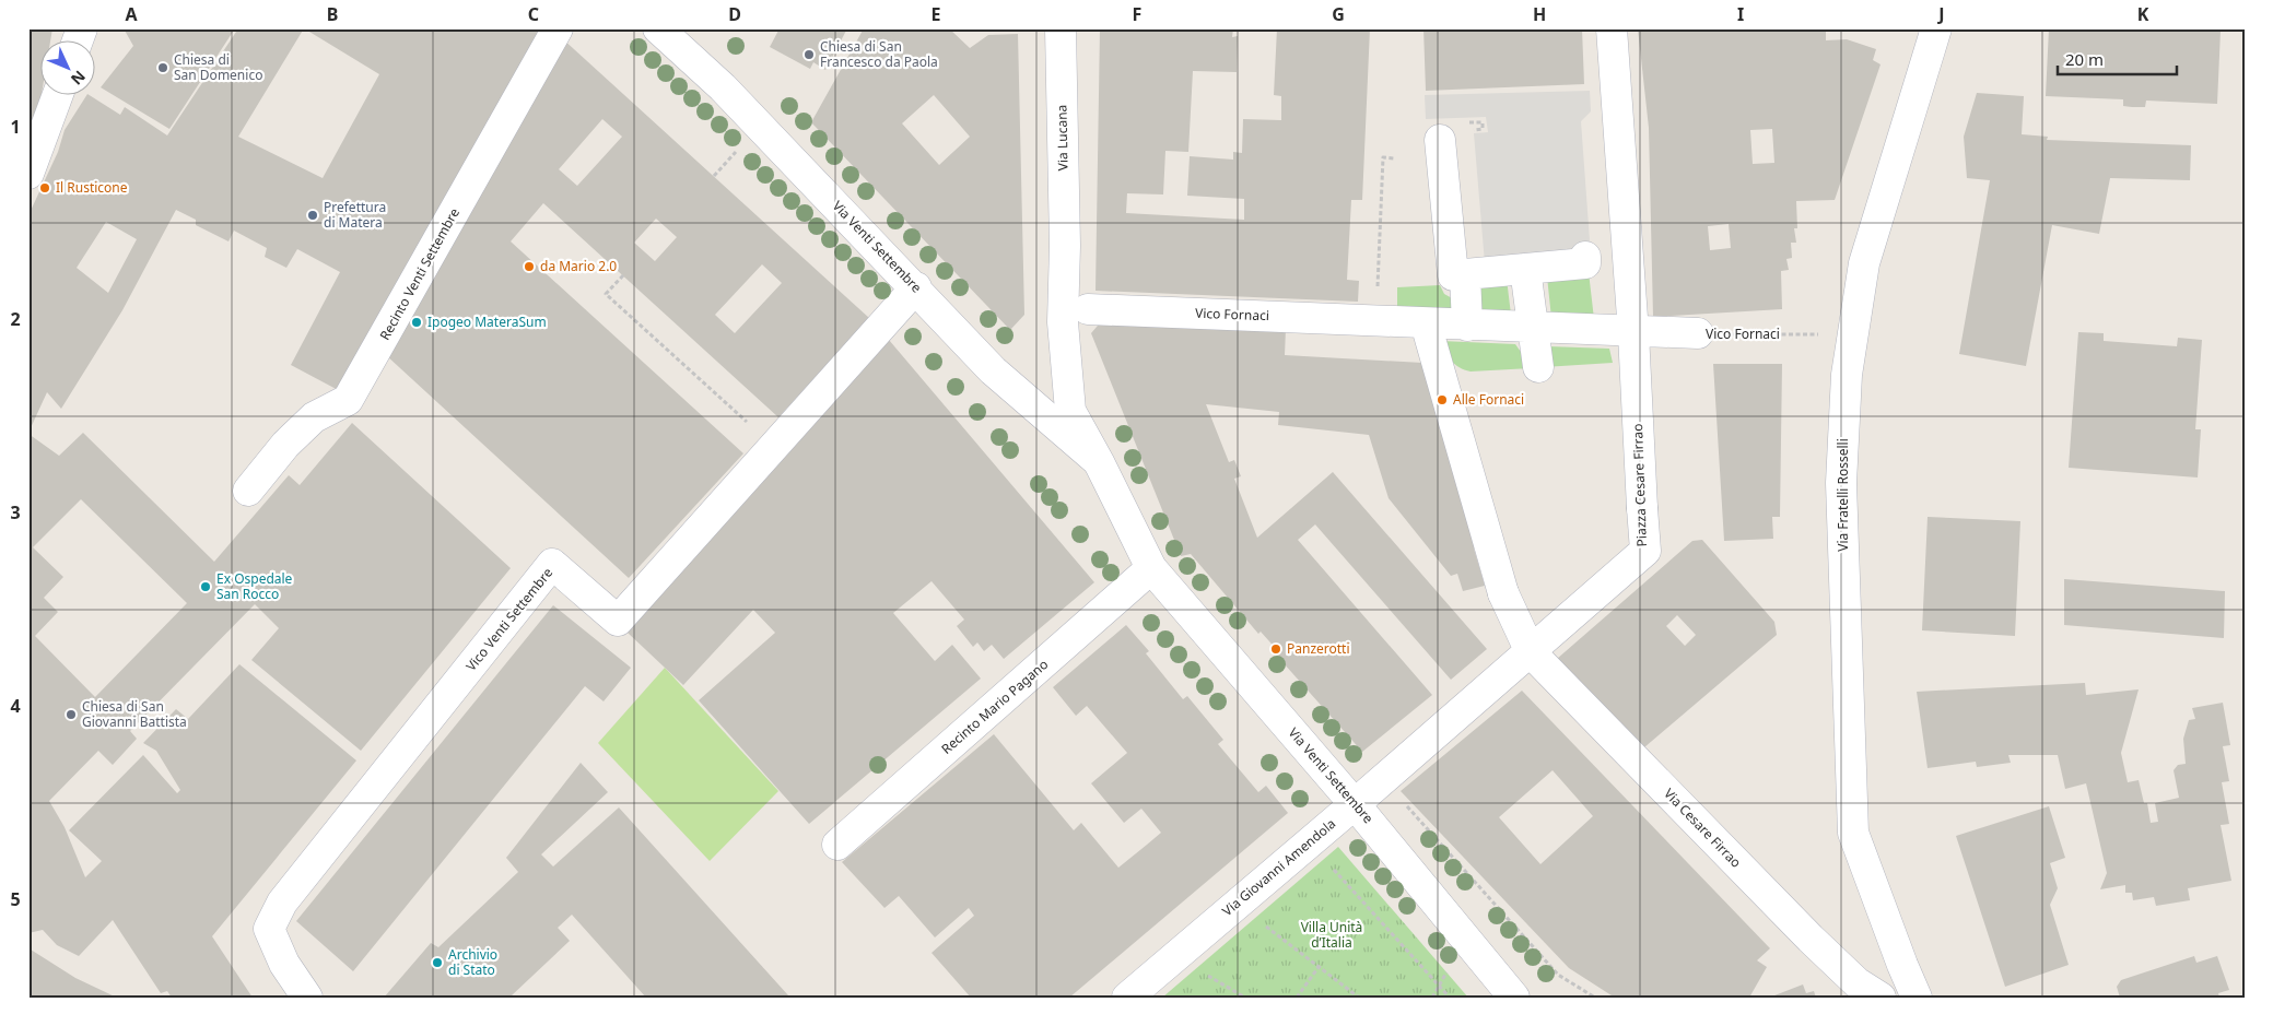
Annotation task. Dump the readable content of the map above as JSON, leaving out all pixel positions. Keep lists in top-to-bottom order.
{
  "streets": {
    "street": [
      "Via Lucana",
      "Via Venti Settembre",
      "Recinto Venti Settembre",
      "Vico Fornaci",
      "Piazza Cesare Firrao",
      "Via Fratelli Rosselli",
      "Vico Venti Settembre",
      "Recinto Mario Pagano",
      "Via Cesare Firrao",
      "Via Giovanni Amendola"
    ]
  },
  "crossings": [
    ["Via Lucana", "Via Venti Settembre"],
    ["Via Venti Settembre", "Vico Venti Settembre"],
    ["Via Venti Settembre", "Recinto Mario Pagano"],
    ["Via Venti Settembre", "Via Giovanni Amendola"],
    ["Vico Fornaci", "Piazza Cesare Firrao"],
    ["Vico Fornaci", "Via Fratelli Rosselli"],
    ["Piazza Cesare Firrao", "Via Cesare Firrao"],
    ["Piazza Cesare Firrao", "Via Giovanni Amendola"],
    ["Via Cesare Firrao", "Via Giovanni Amendola"]
  ],
  "parks": ["Villa Unità d’Italia"],
  "places": [
    "Chiesa di San Francesco da Paola",
    "Chiesa di San Domenico",
    "Il Rusticone",
    "Prefettura di Matera",
    "da Mario 2.0",
    "Ipogeo MateraSum",
    "Alle Fornaci",
    "Ex Ospedale San Rocco",
    "Panzerotti",
    "Chiesa di San Giovanni Battista",
    "Archivio di Stato"
  ],
  "scale_bar": "20 m",
  "north": "bottom right",
  "grid": {
    "columns": [
      "A",
      "B",
      "C",
      "D",
      "E",
      "F",
      "G",
      "H",
      "I",
      "J",
      "K"
    ],
    "rows": [
      "1",
      "2",
      "3",
      "4",
      "5"
    ]
  }
}
